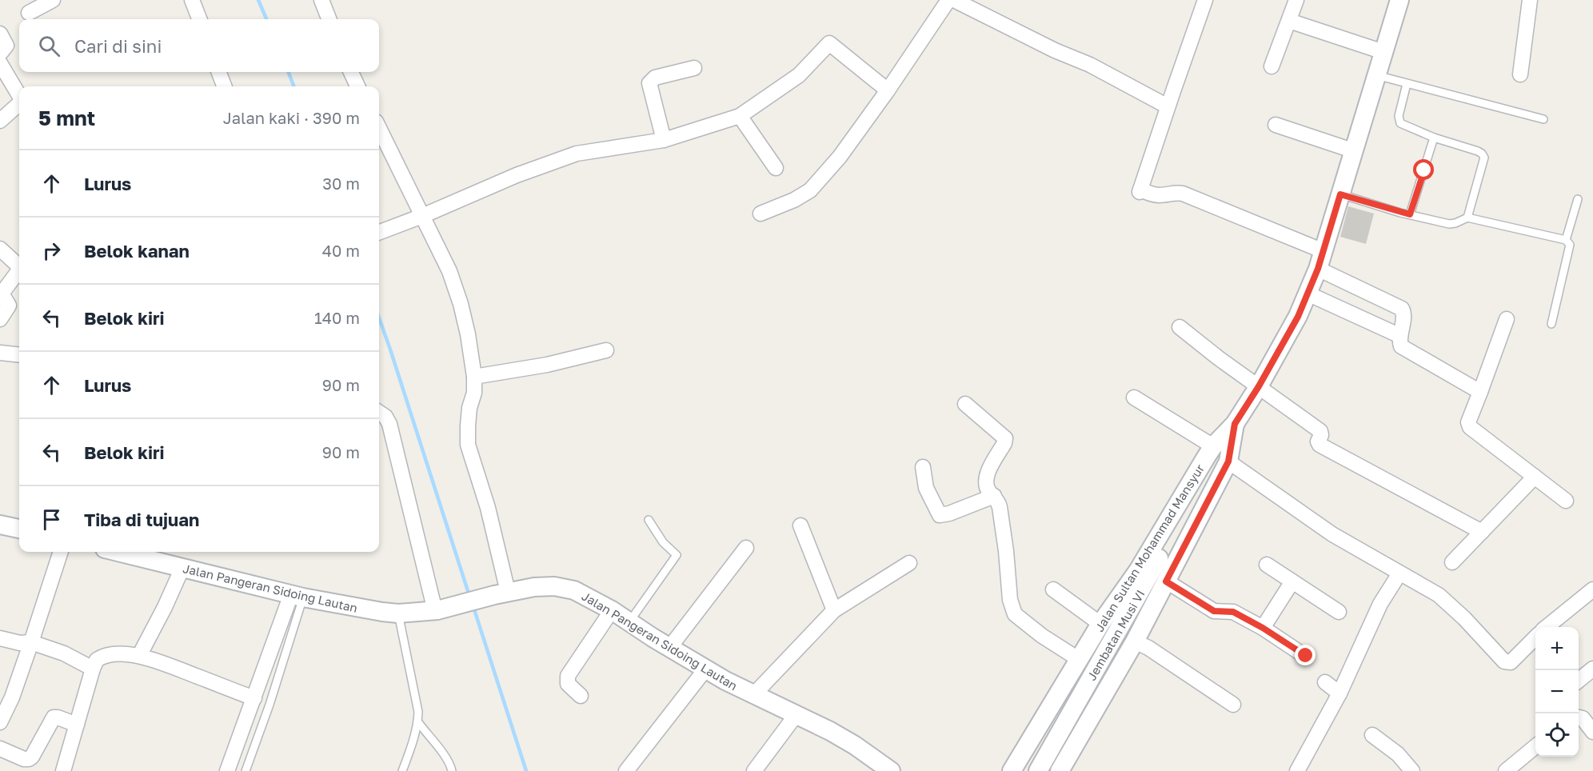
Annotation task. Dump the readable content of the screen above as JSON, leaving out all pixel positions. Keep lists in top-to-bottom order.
{
  "streets": {
    "street": ["Jalan Sultan Mohammad Mansyur", "Jalan Pangeran Sidoing Lautan", "Jembatan Musi VI"]
  },
  "crossings": [
    ["Jalan Sultan Mohammad Mansyur", "Jembatan Musi VI"]
  ],
  "page": {
    "search": "Cari di sini",
    "heading": ["5 mnt", "Jalan kaki · 390 m"],
    "list": [
      ["Lurus", "30 m"],
      ["Belok kanan", "40 m"],
      ["Belok kiri", "140 m"],
      ["Lurus", "90 m"],
      ["Belok kiri", "90 m"],
      "Tiba di tujuan"
    ],
    "map_buttons": ["+", "−"]
  }
}
